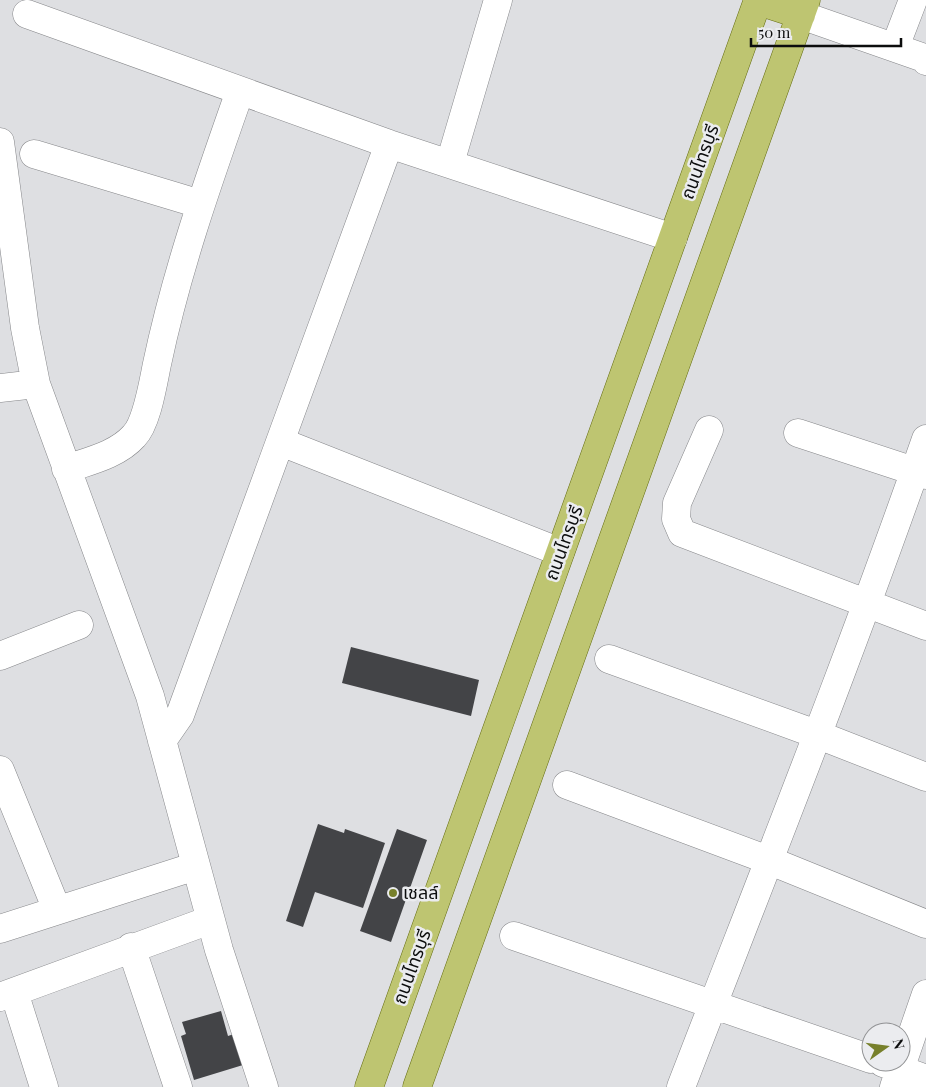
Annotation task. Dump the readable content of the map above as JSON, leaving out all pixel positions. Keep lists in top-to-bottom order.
{
  "streets": {
    "main road": ["ถนนไทรบุรี"]
  },
  "places": ["เชลล์"],
  "scale_bar": "50 m",
  "north": "right"
}
